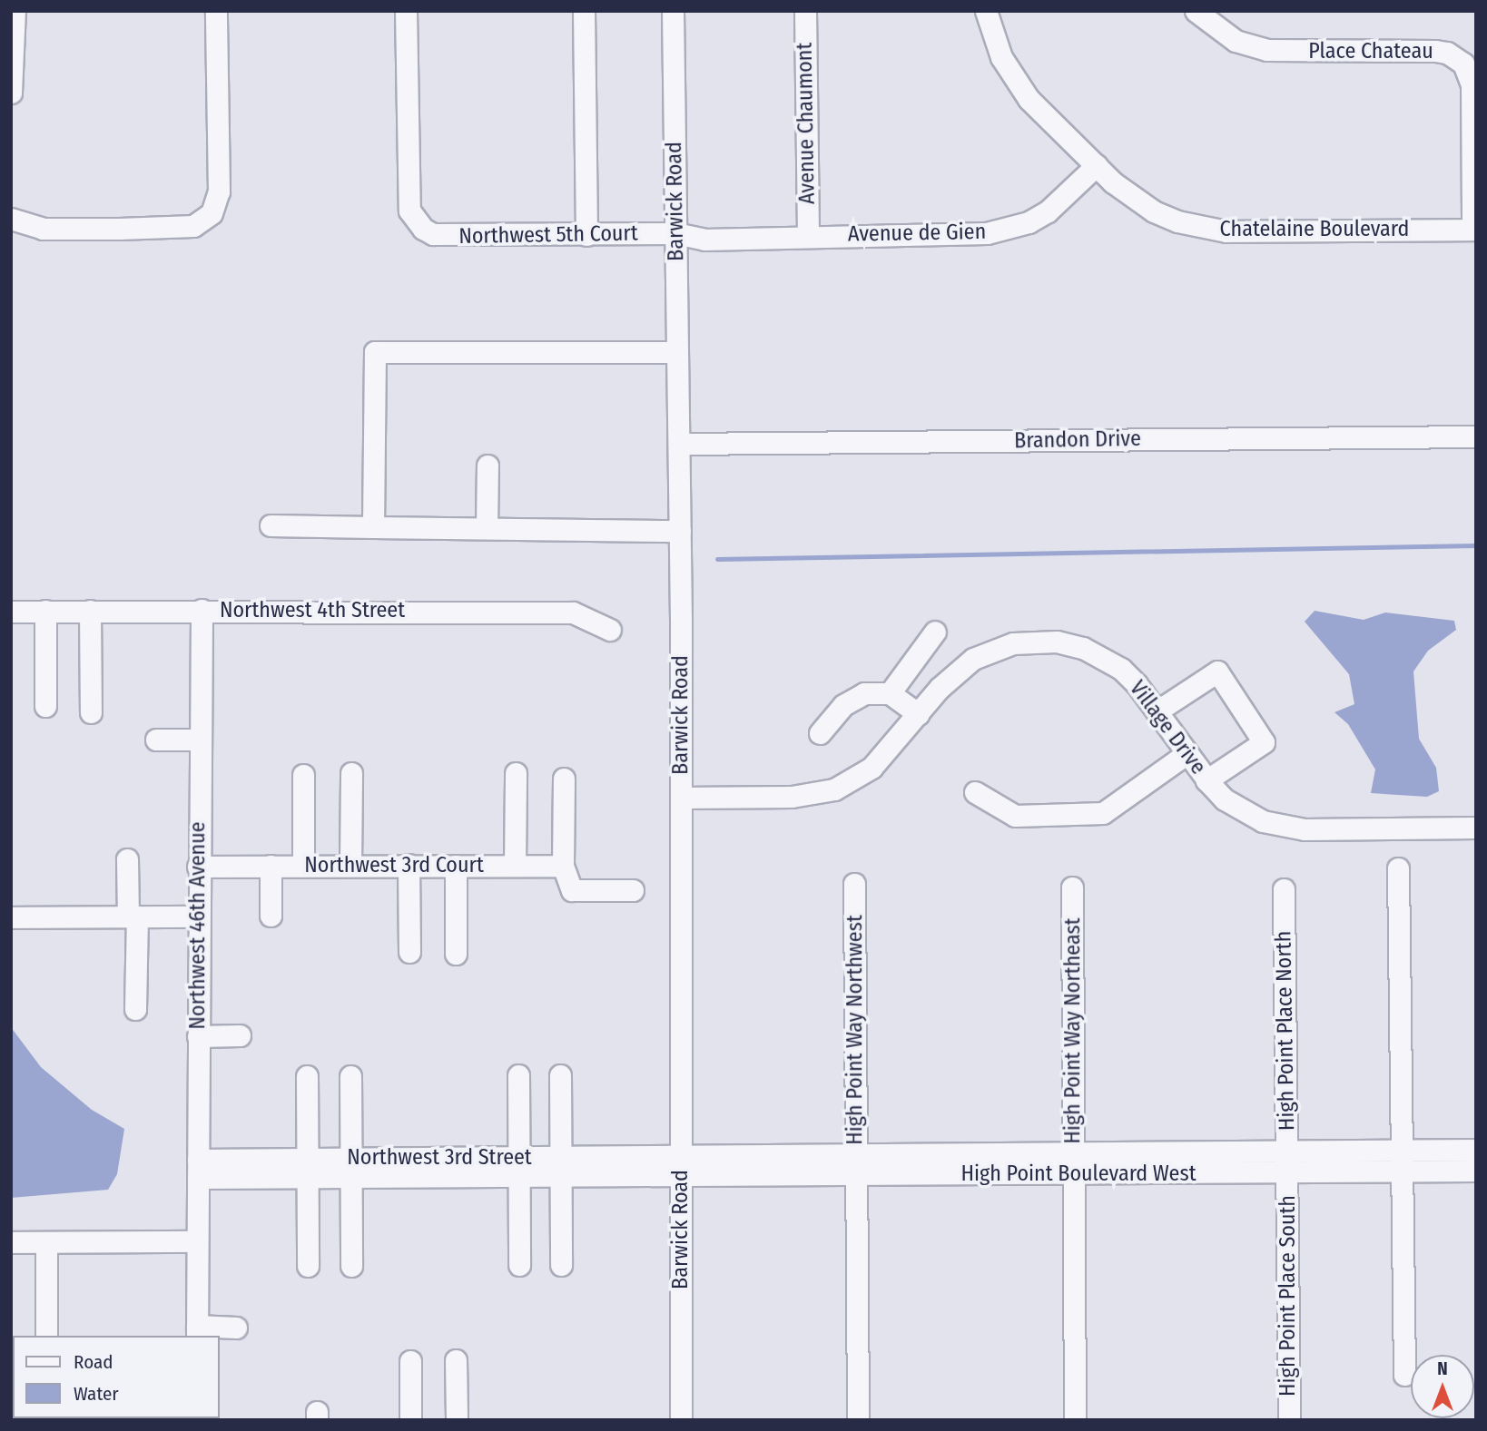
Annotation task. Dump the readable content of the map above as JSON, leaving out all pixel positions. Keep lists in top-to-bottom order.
{
  "streets": {
    "street": [
      "Place Chateau",
      "Avenue Chaumont",
      "Barwick Road",
      "Chatelaine Boulevard",
      "Avenue de Gien",
      "Northwest 5th Court",
      "Brandon Drive",
      "Northwest 4th Street",
      "Village Drive",
      "Northwest 3rd Court",
      "Northwest 46th Avenue",
      "High Point Way Northwest",
      "High Point Way Northeast",
      "High Point Place North",
      "Northwest 3rd Street",
      "High Point Boulevard West",
      "High Point Place South"
    ]
  },
  "crossings": [
    ["Place Chateau", "Chatelaine Boulevard"],
    ["Avenue Chaumont", "Avenue de Gien"],
    ["Barwick Road", "Avenue de Gien"],
    ["Barwick Road", "Northwest 5th Court"],
    ["Barwick Road", "Brandon Drive"],
    ["Barwick Road", "Village Drive"],
    ["Barwick Road", "Northwest 3rd Street"],
    ["Barwick Road", "High Point Boulevard West"],
    ["Chatelaine Boulevard", "Avenue de Gien"],
    ["Avenue de Gien", "Northwest 5th Court"],
    ["Northwest 4th Street", "Northwest 46th Avenue"],
    ["Northwest 3rd Court", "Northwest 46th Avenue"],
    ["Northwest 46th Avenue", "Northwest 3rd Street"],
    ["High Point Way Northwest", "High Point Boulevard West"],
    ["High Point Way Northeast", "High Point Boulevard West"],
    ["High Point Place North", "High Point Boulevard West"],
    ["High Point Place North", "High Point Place South"],
    ["Northwest 3rd Street", "High Point Boulevard West"],
    ["High Point Boulevard West", "High Point Place South"]
  ],
  "legend": ["Road", "Water"],
  "north": "top"
}
